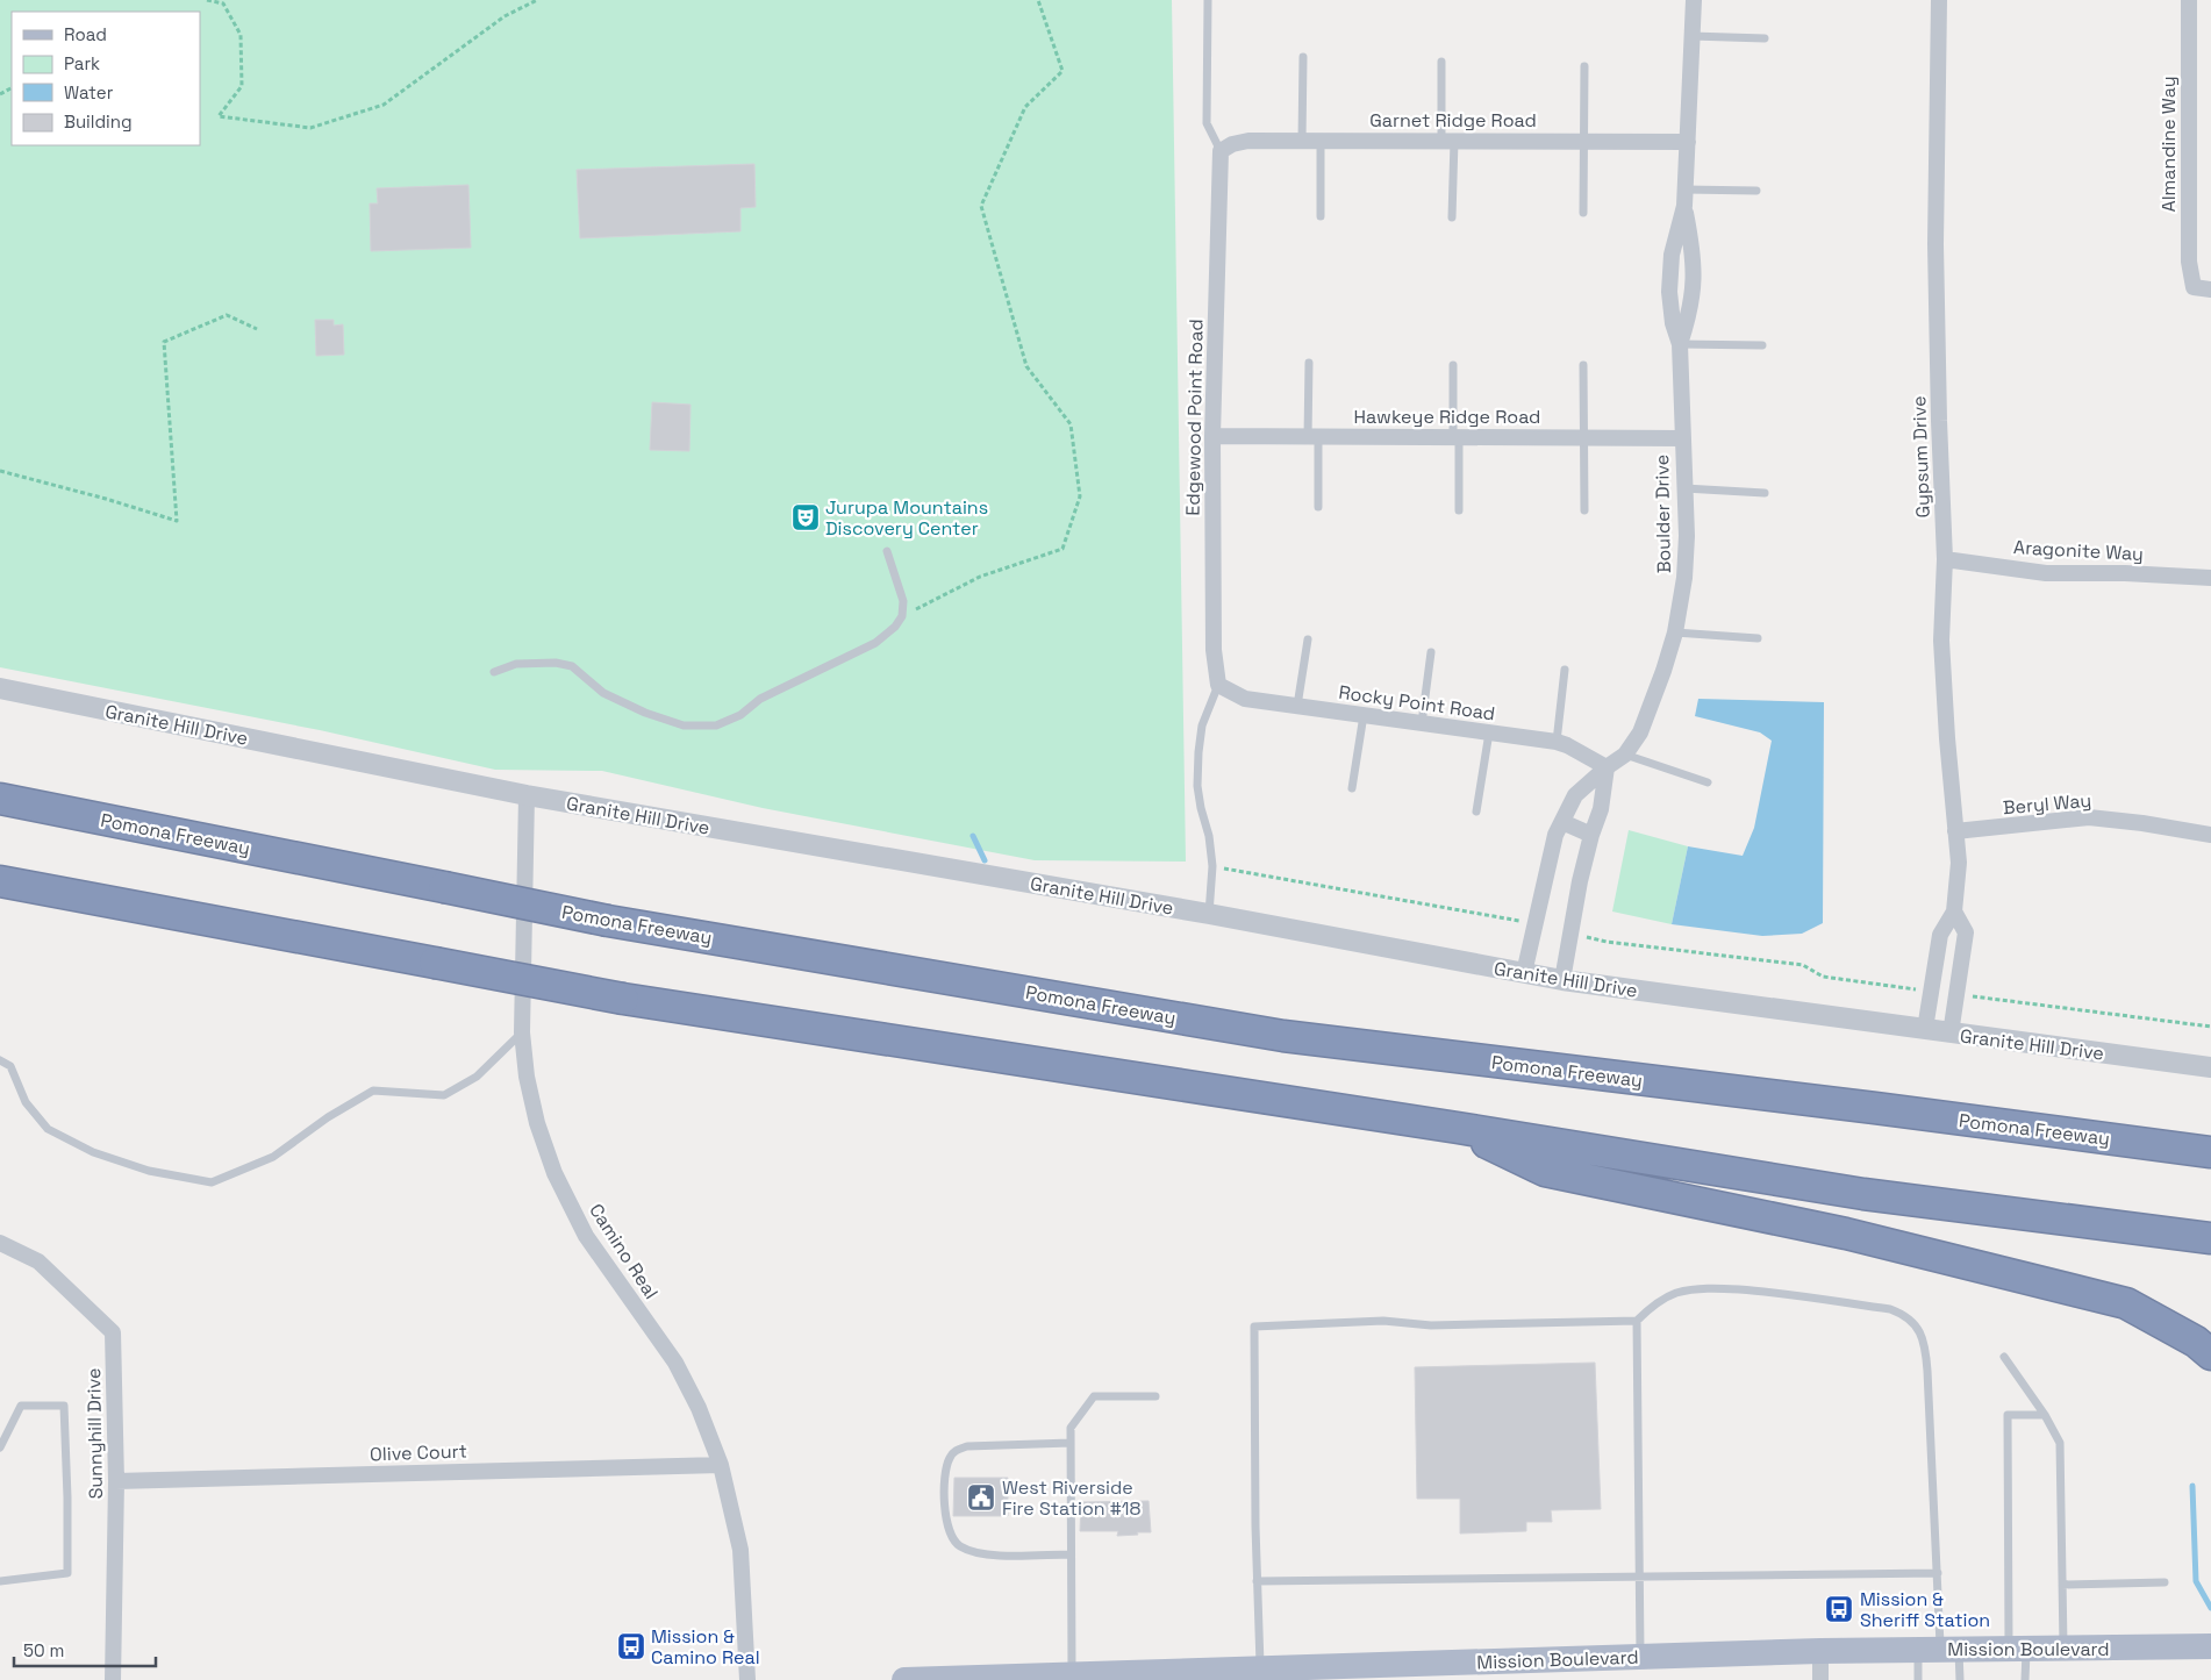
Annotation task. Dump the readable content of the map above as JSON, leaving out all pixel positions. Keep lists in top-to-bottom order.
{
  "streets": {
    "highway": ["Pomona Freeway"],
    "main road": ["Mission Boulevard"],
    "street": [
      "Garnet Ridge Road",
      "Almandine Way",
      "Hawkeye Ridge Road",
      "Edgewood Point Road",
      "Gypsum Drive",
      "Boulder Drive",
      "Aragonite Way",
      "Rocky Point Road",
      "Granite Hill Drive",
      "Beryl Way",
      "Camino Real",
      "Sunnyhill Drive",
      "Olive Court"
    ]
  },
  "crossings": [
    ["Garnet Ridge Road", "Edgewood Point Road"],
    ["Garnet Ridge Road", "Boulder Drive"],
    ["Hawkeye Ridge Road", "Edgewood Point Road"],
    ["Hawkeye Ridge Road", "Boulder Drive"],
    ["Edgewood Point Road", "Rocky Point Road"],
    ["Gypsum Drive", "Aragonite Way"],
    ["Gypsum Drive", "Granite Hill Drive"],
    ["Gypsum Drive", "Beryl Way"],
    ["Boulder Drive", "Rocky Point Road"],
    ["Boulder Drive", "Granite Hill Drive"],
    ["Granite Hill Drive", "Camino Real"],
    ["Camino Real", "Olive Court"],
    ["Sunnyhill Drive", "Olive Court"]
  ],
  "places": {
    "theatre": ["Jurupa Mountains Discovery Center"],
    "public building": ["West Riverside Fire Station #18"],
    "bus stop": ["Mission & Sheriff Station", "Mission & Camino Real"]
  },
  "legend": [
    "Road",
    "Park",
    "Water",
    "Building"
  ],
  "scale_bar": "50 m"
}
